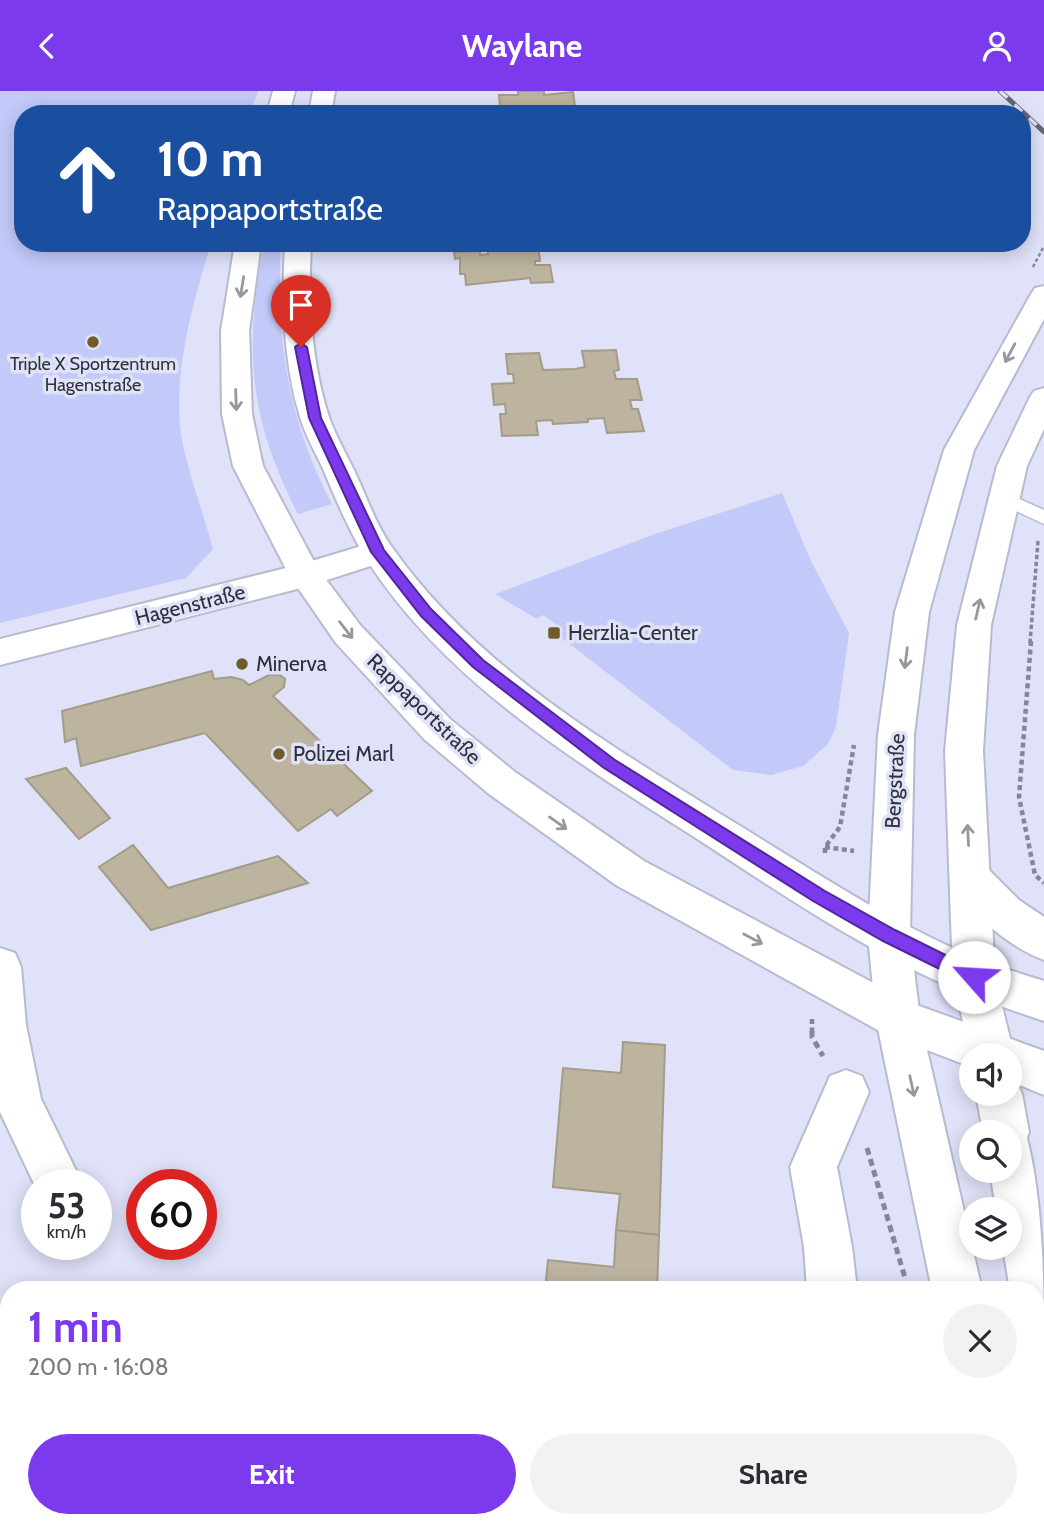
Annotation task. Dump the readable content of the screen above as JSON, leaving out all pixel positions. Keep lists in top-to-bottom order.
{
  "streets": {
    "main road": ["Hagenstraße", "Rappaportstraße", "Bergstraße"]
  },
  "crossings": [
    ["Hagenstraße", "Rappaportstraße"],
    ["Rappaportstraße", "Bergstraße"]
  ],
  "places": {
    "other": ["Triple X Sportzentrum Hagenstraße", "Minerva", "Polizei Marl"],
    "transit": ["Herzlia-Center"]
  },
  "page": {
    "header": "Waylane",
    "turn": ["10 m", "Rappaportstraße"],
    "speed": "53 km/h",
    "limit": "60",
    "heading": ["1 min", "200 m · 16:08"],
    "buttons": ["Exit", "Share"]
  }
}
